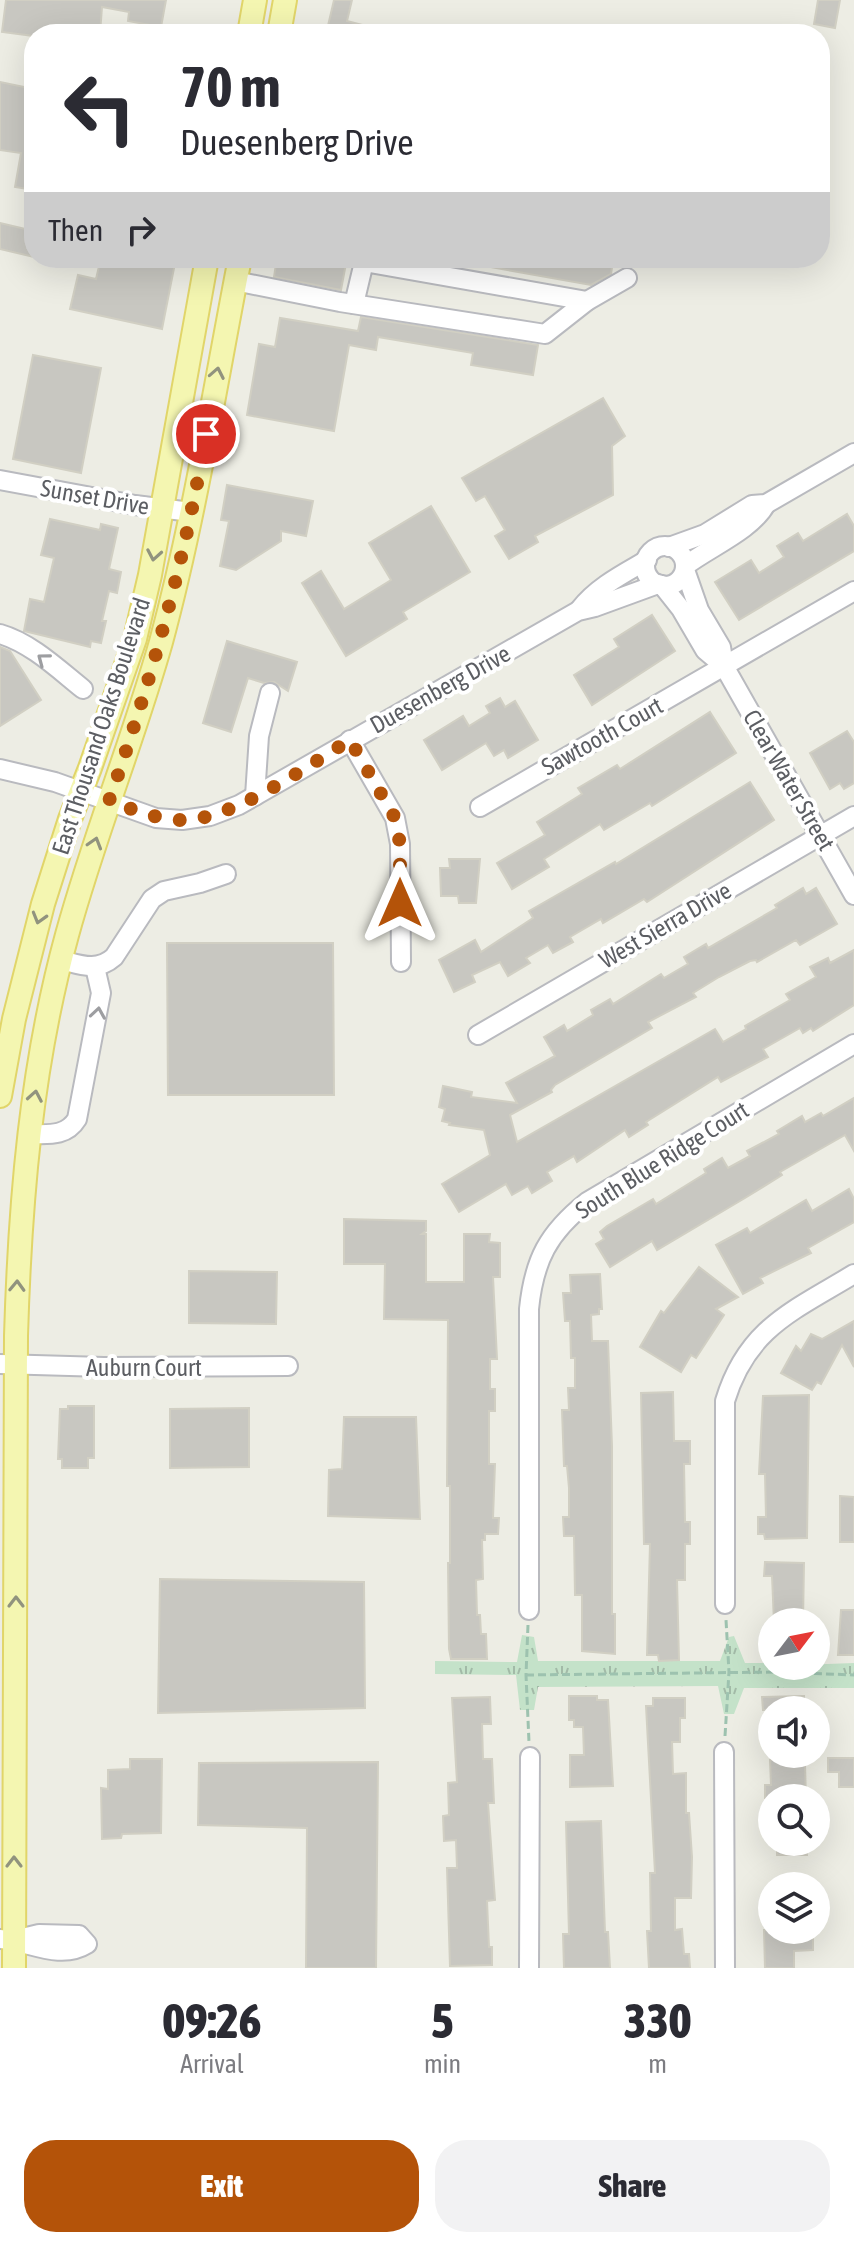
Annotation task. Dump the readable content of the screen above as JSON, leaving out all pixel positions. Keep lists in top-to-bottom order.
{
  "streets": {
    "main road": ["East Thousand Oaks Boulevard"],
    "street": [
      "Sunset Drive",
      "Duesenberg Drive",
      "Sawtooth Court",
      "Clear Water Street",
      "West Sierra Drive",
      "South Blue Ridge Court",
      "Auburn Court"
    ]
  },
  "crossings": [
    ["Sunset Drive", "East Thousand Oaks Boulevard"],
    ["Duesenberg Drive", "East Thousand Oaks Boulevard"],
    ["Duesenberg Drive", "Clear Water Street"],
    ["East Thousand Oaks Boulevard", "Auburn Court"],
    ["Sawtooth Court", "Clear Water Street"],
    ["Clear Water Street", "West Sierra Drive"]
  ],
  "north": "top right",
  "page": {
    "turn": ["70 m", "Duesenberg Drive"],
    "then": "Then",
    "eta": [
      "09:26",
      "Arrival",
      "5",
      "min",
      "330",
      "m"
    ],
    "buttons": ["Exit", "Share"]
  }
}
